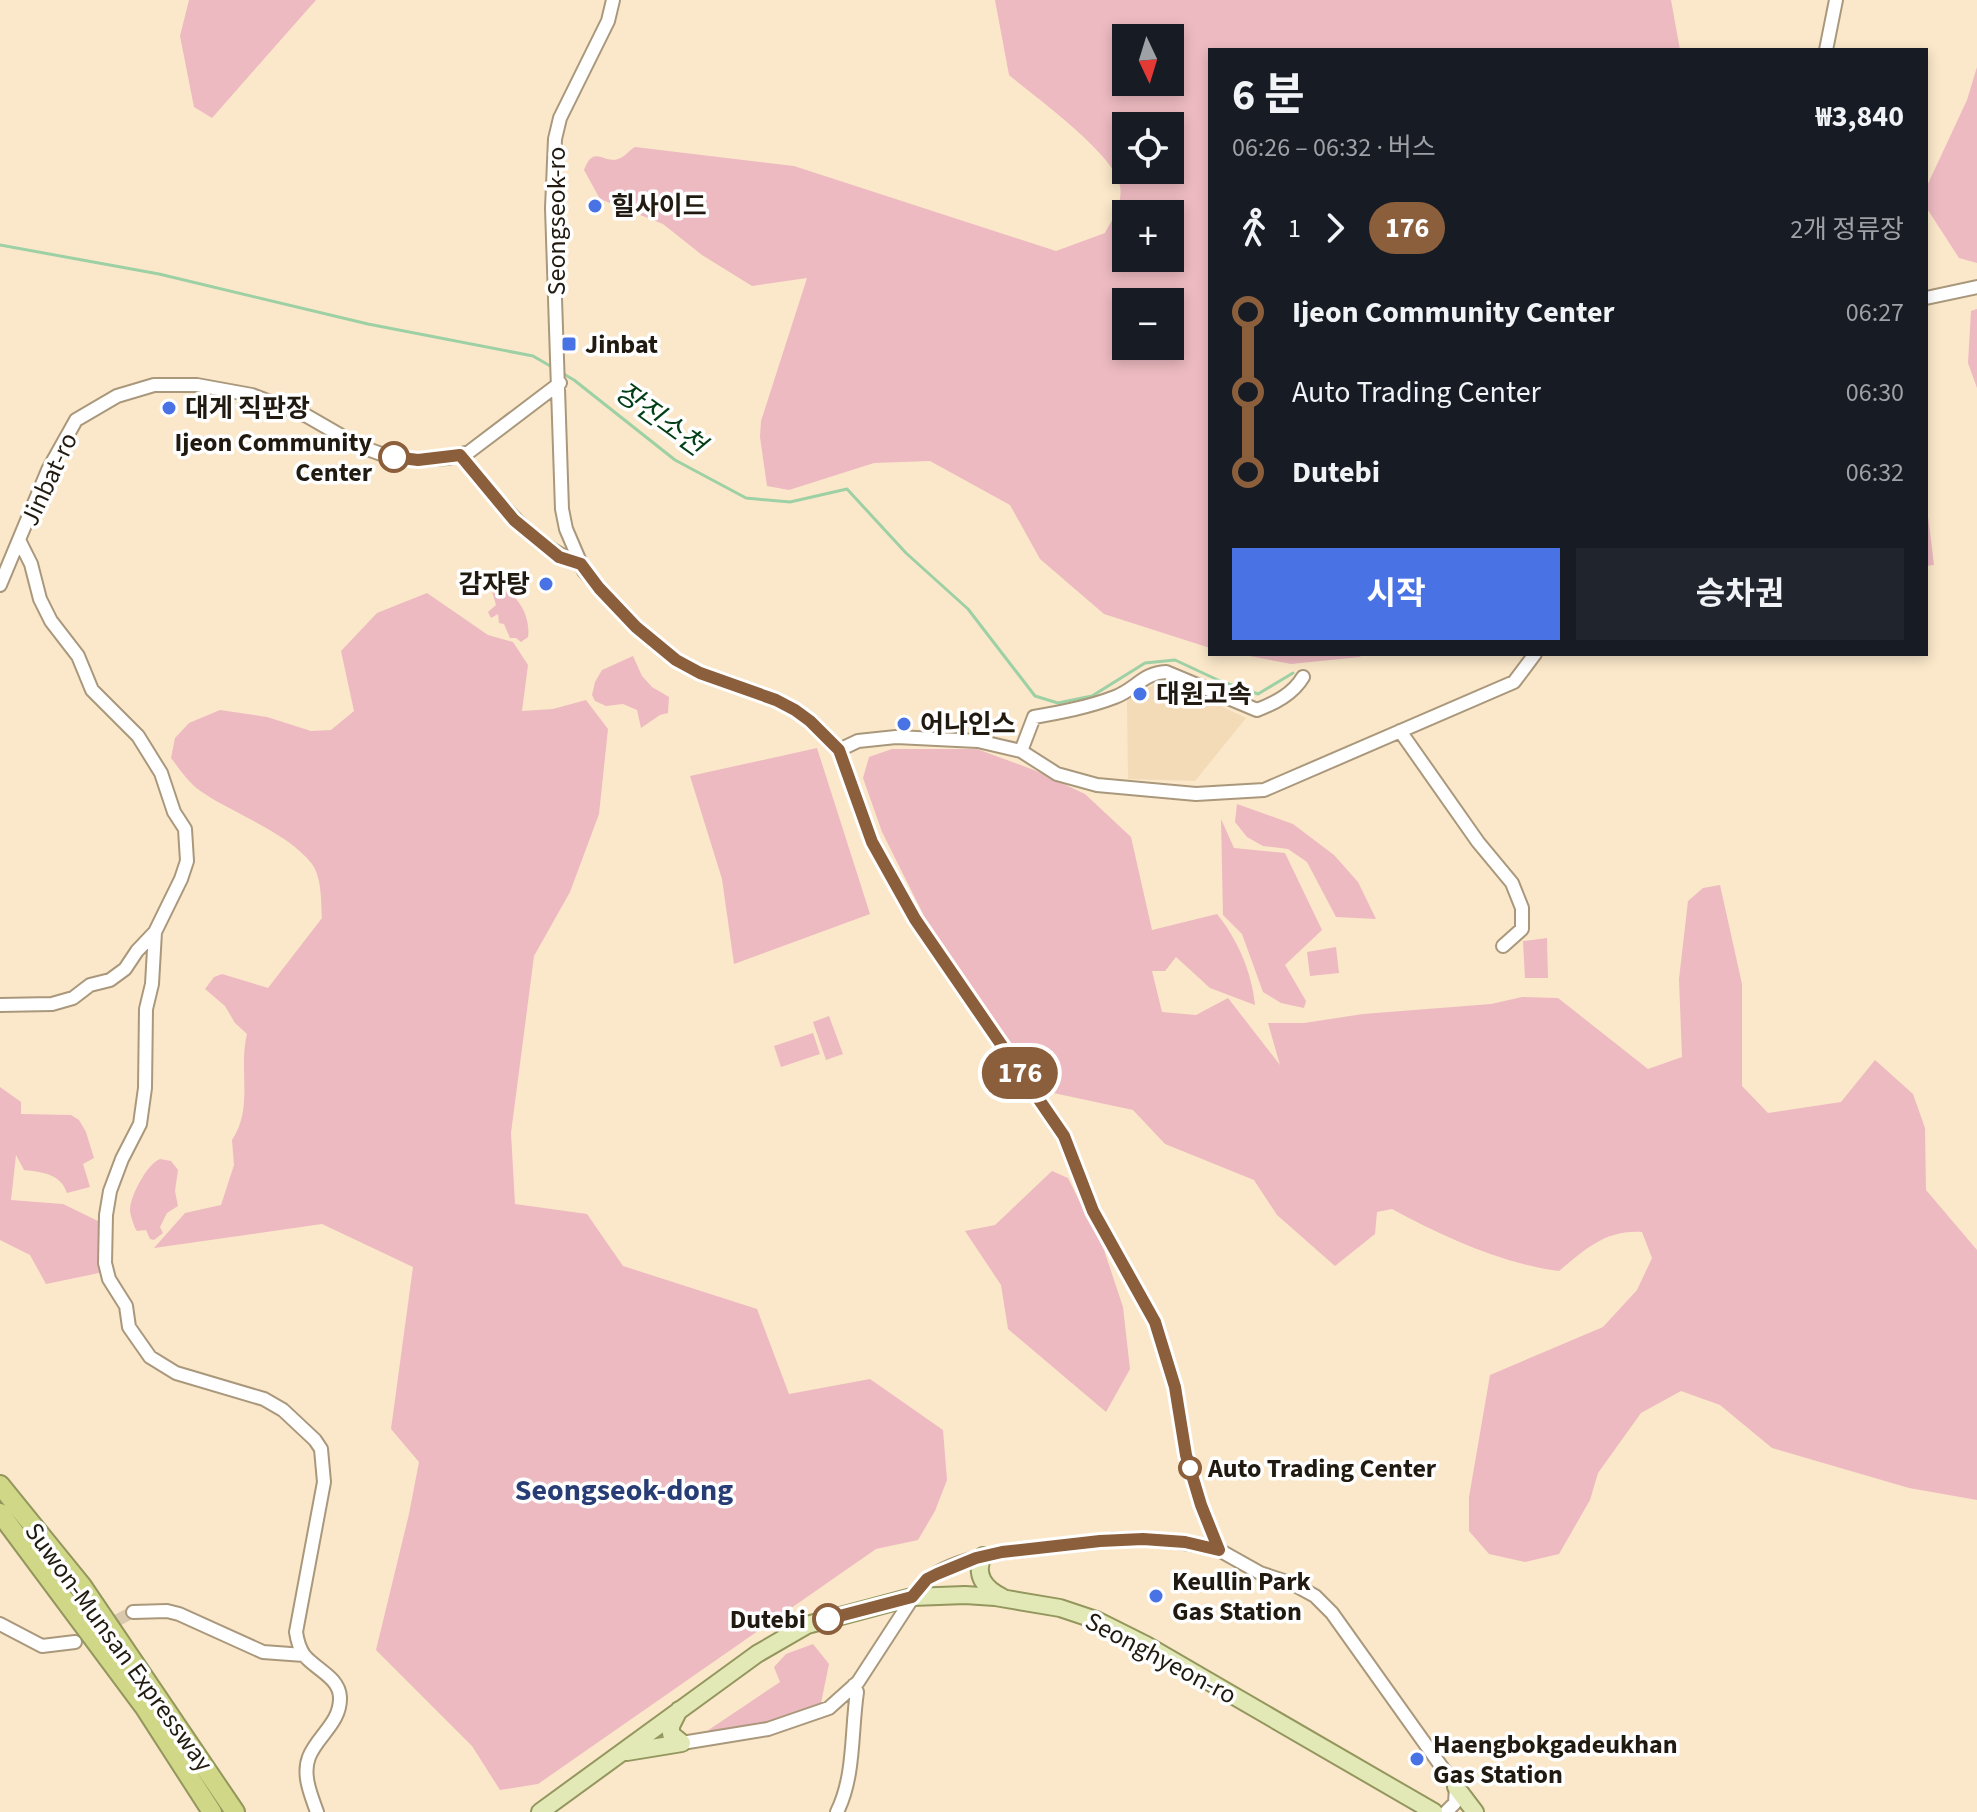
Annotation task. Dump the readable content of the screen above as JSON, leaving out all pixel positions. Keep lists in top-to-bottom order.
{
  "streets": {
    "highway": ["Suwon-Munsan Expressway"],
    "main road": ["Seonghyeon-ro"],
    "street": ["Seongseok-ro", "Jinbat-ro"]
  },
  "crossings": [
    ["Seongseok-ro", "Jinbat-ro"]
  ],
  "districts": ["Seongseok-dong"],
  "water": ["장진소천"],
  "places": {
    "other": [
      "힐사이드",
      "대게 직판장",
      "Ijeon Community Center",
      "감자탕",
      "대원고속",
      "어나인스",
      "Auto Trading Center",
      "Keullin Park Gas Station",
      "Dutebi",
      "Haengbokgadeukhan Gas Station"
    ],
    "transit": ["Jinbat"]
  },
  "lines": ["bus line 176"],
  "north": "bottom",
  "page": {
    "on_map": "176",
    "map_buttons": ["+", "−"],
    "heading": ["6 분", "06:26 – 06:32 · 버스", "₩3,840"],
    "legs": ["1", "176", "2개 정류장"],
    "list": [
      {
        "name": "Ijeon Community Center",
        "value": "06:27"
      },
      {
        "name": "Auto Trading Center",
        "value": "06:30"
      },
      {
        "name": "Dutebi",
        "value": "06:32"
      }
    ],
    "buttons": ["시작", "승차권"]
  }
}
